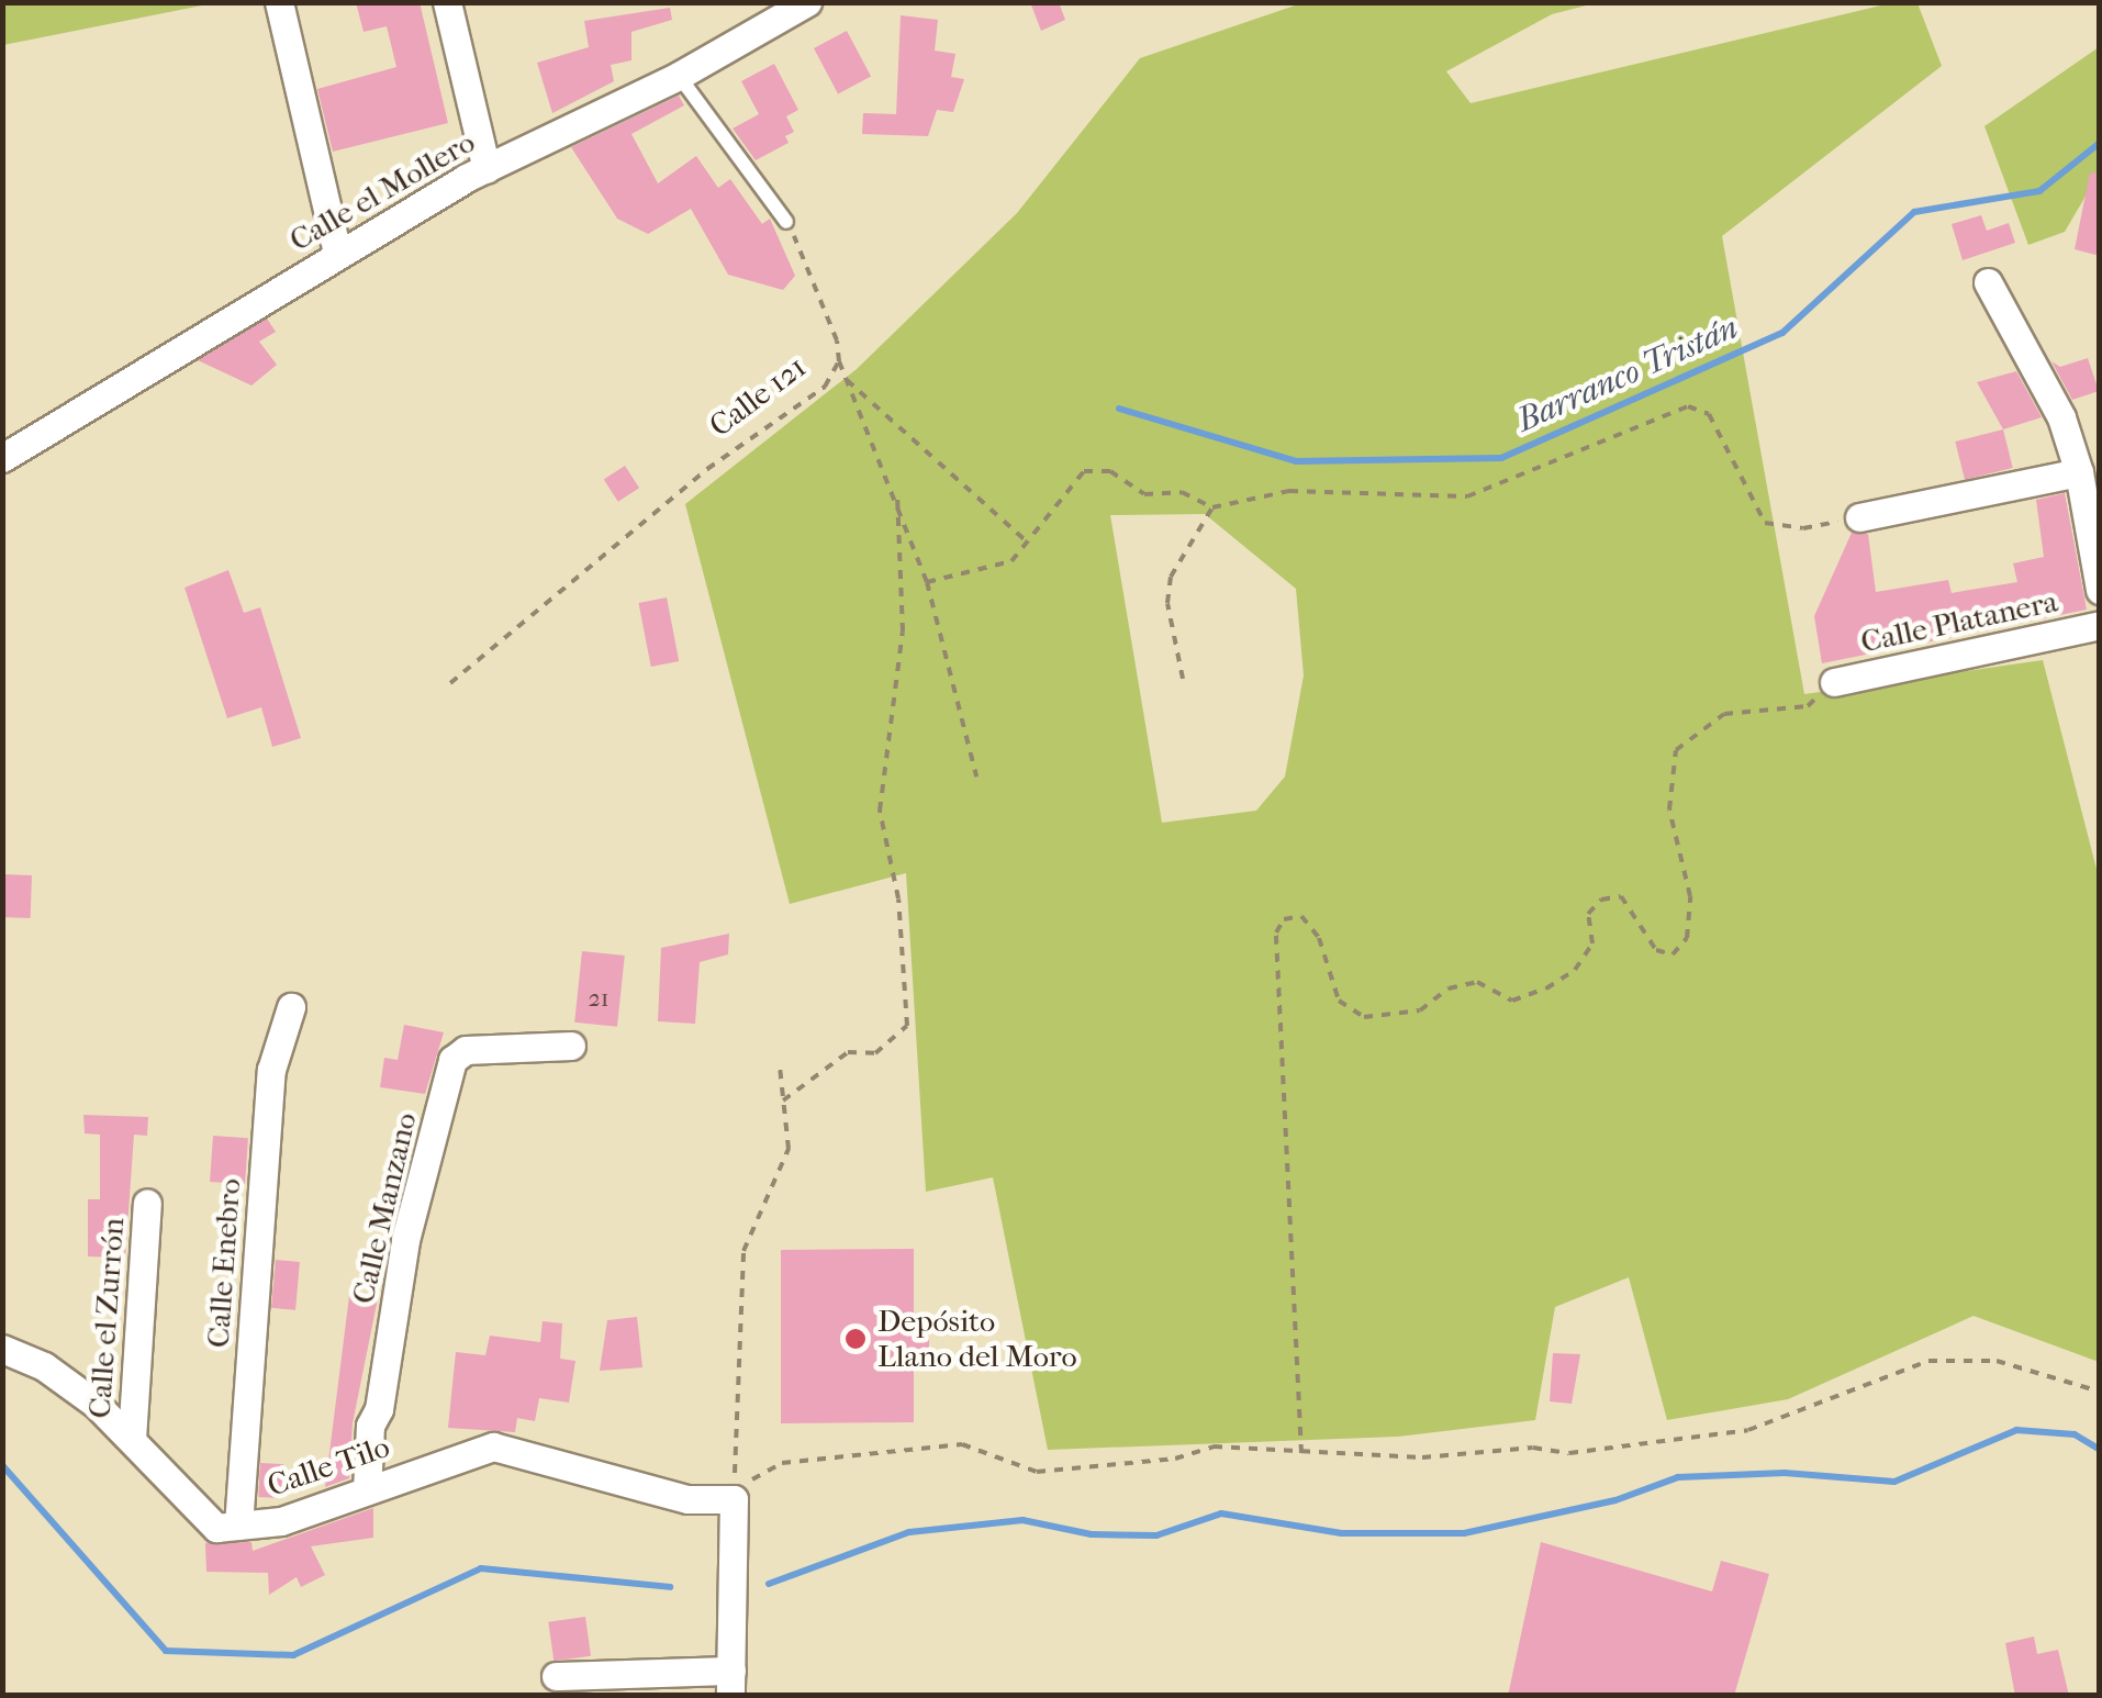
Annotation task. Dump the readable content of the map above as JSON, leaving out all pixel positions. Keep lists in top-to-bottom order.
{
  "streets": {
    "street": [
      "Calle el Mollero",
      "Calle Platanera",
      "Calle Manzano",
      "Calle Enebro",
      "Calle el Zurrón",
      "Calle Tilo"
    ],
    "path": ["Calle 121"]
  },
  "crossings": [
    ["Calle Manzano", "Calle Tilo"],
    ["Calle Enebro", "Calle Tilo"],
    ["Calle el Zurrón", "Calle Tilo"]
  ],
  "water": ["Barranco Tristán"],
  "places": ["Depósito Llano del Moro"],
  "house_numbers": ["21"]
}
